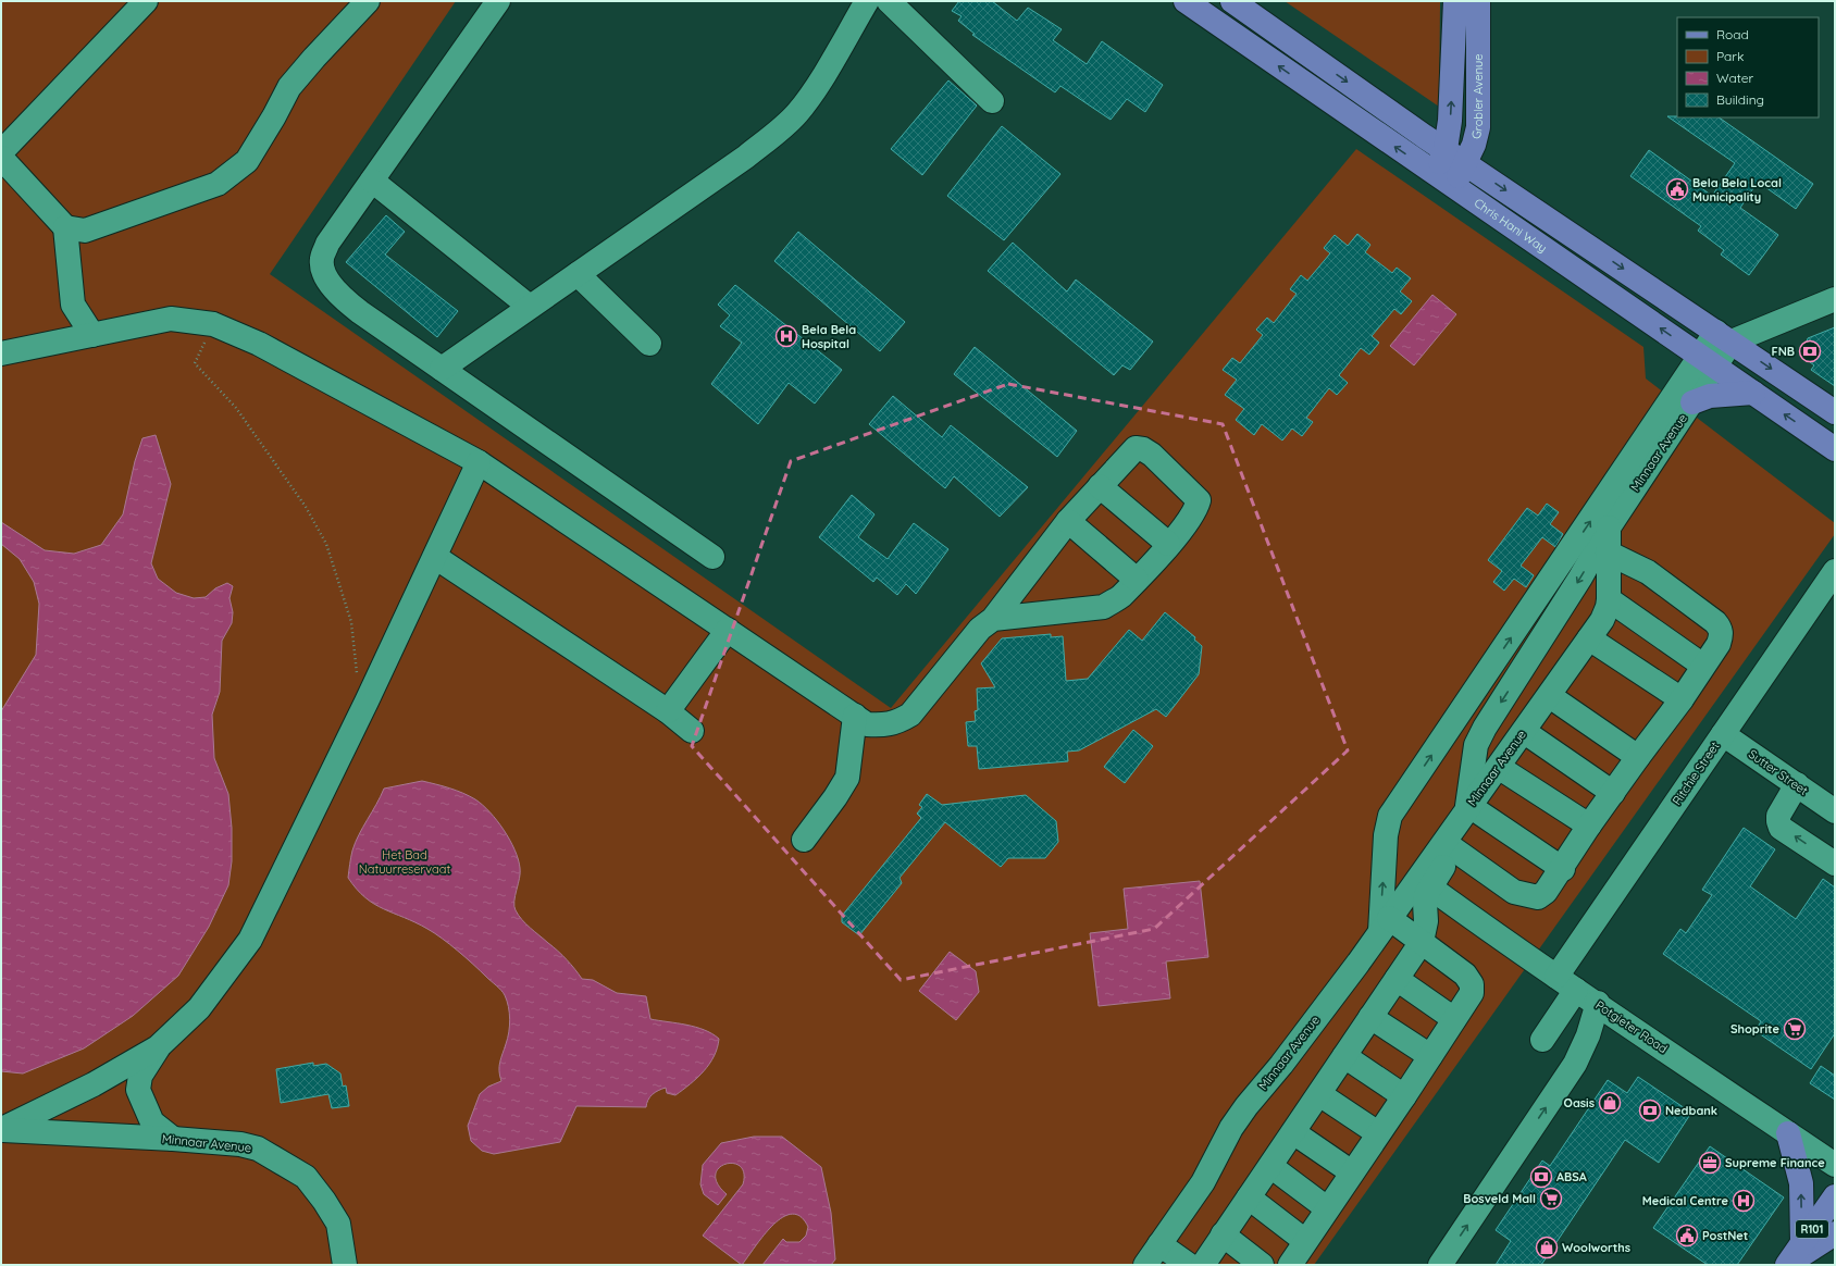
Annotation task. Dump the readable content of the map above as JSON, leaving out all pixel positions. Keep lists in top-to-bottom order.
{
  "streets": {
    "main road": ["Grobler Avenue", "Chris Hani Way", "R101"],
    "street": [
      "Minnaar Avenue",
      "Sutter Street",
      "Ritchie Street",
      "Potgieter Road"
    ]
  },
  "crossings": [
    ["Grobler Avenue", "Chris Hani Way"],
    ["Chris Hani Way", "Minnaar Avenue"],
    ["Sutter Street", "Ritchie Street"],
    ["Ritchie Street", "Potgieter Road"]
  ],
  "parks": ["Het Bad Natuurreservaat"],
  "places": {
    "public building": ["Bela Bela Local Municipality", "PostNet"],
    "hospital": ["Bela Bela Hospital", "Medical Centre"],
    "bank": ["FNB", "Nedbank", "ABSA"],
    "supermarket": ["Shoprite", "Bosveld Mall"],
    "shop": ["Oasis", "Woolworths"],
    "office": ["Supreme Finance"]
  },
  "legend": [
    "Road",
    "Park",
    "Water",
    "Building"
  ]
}
